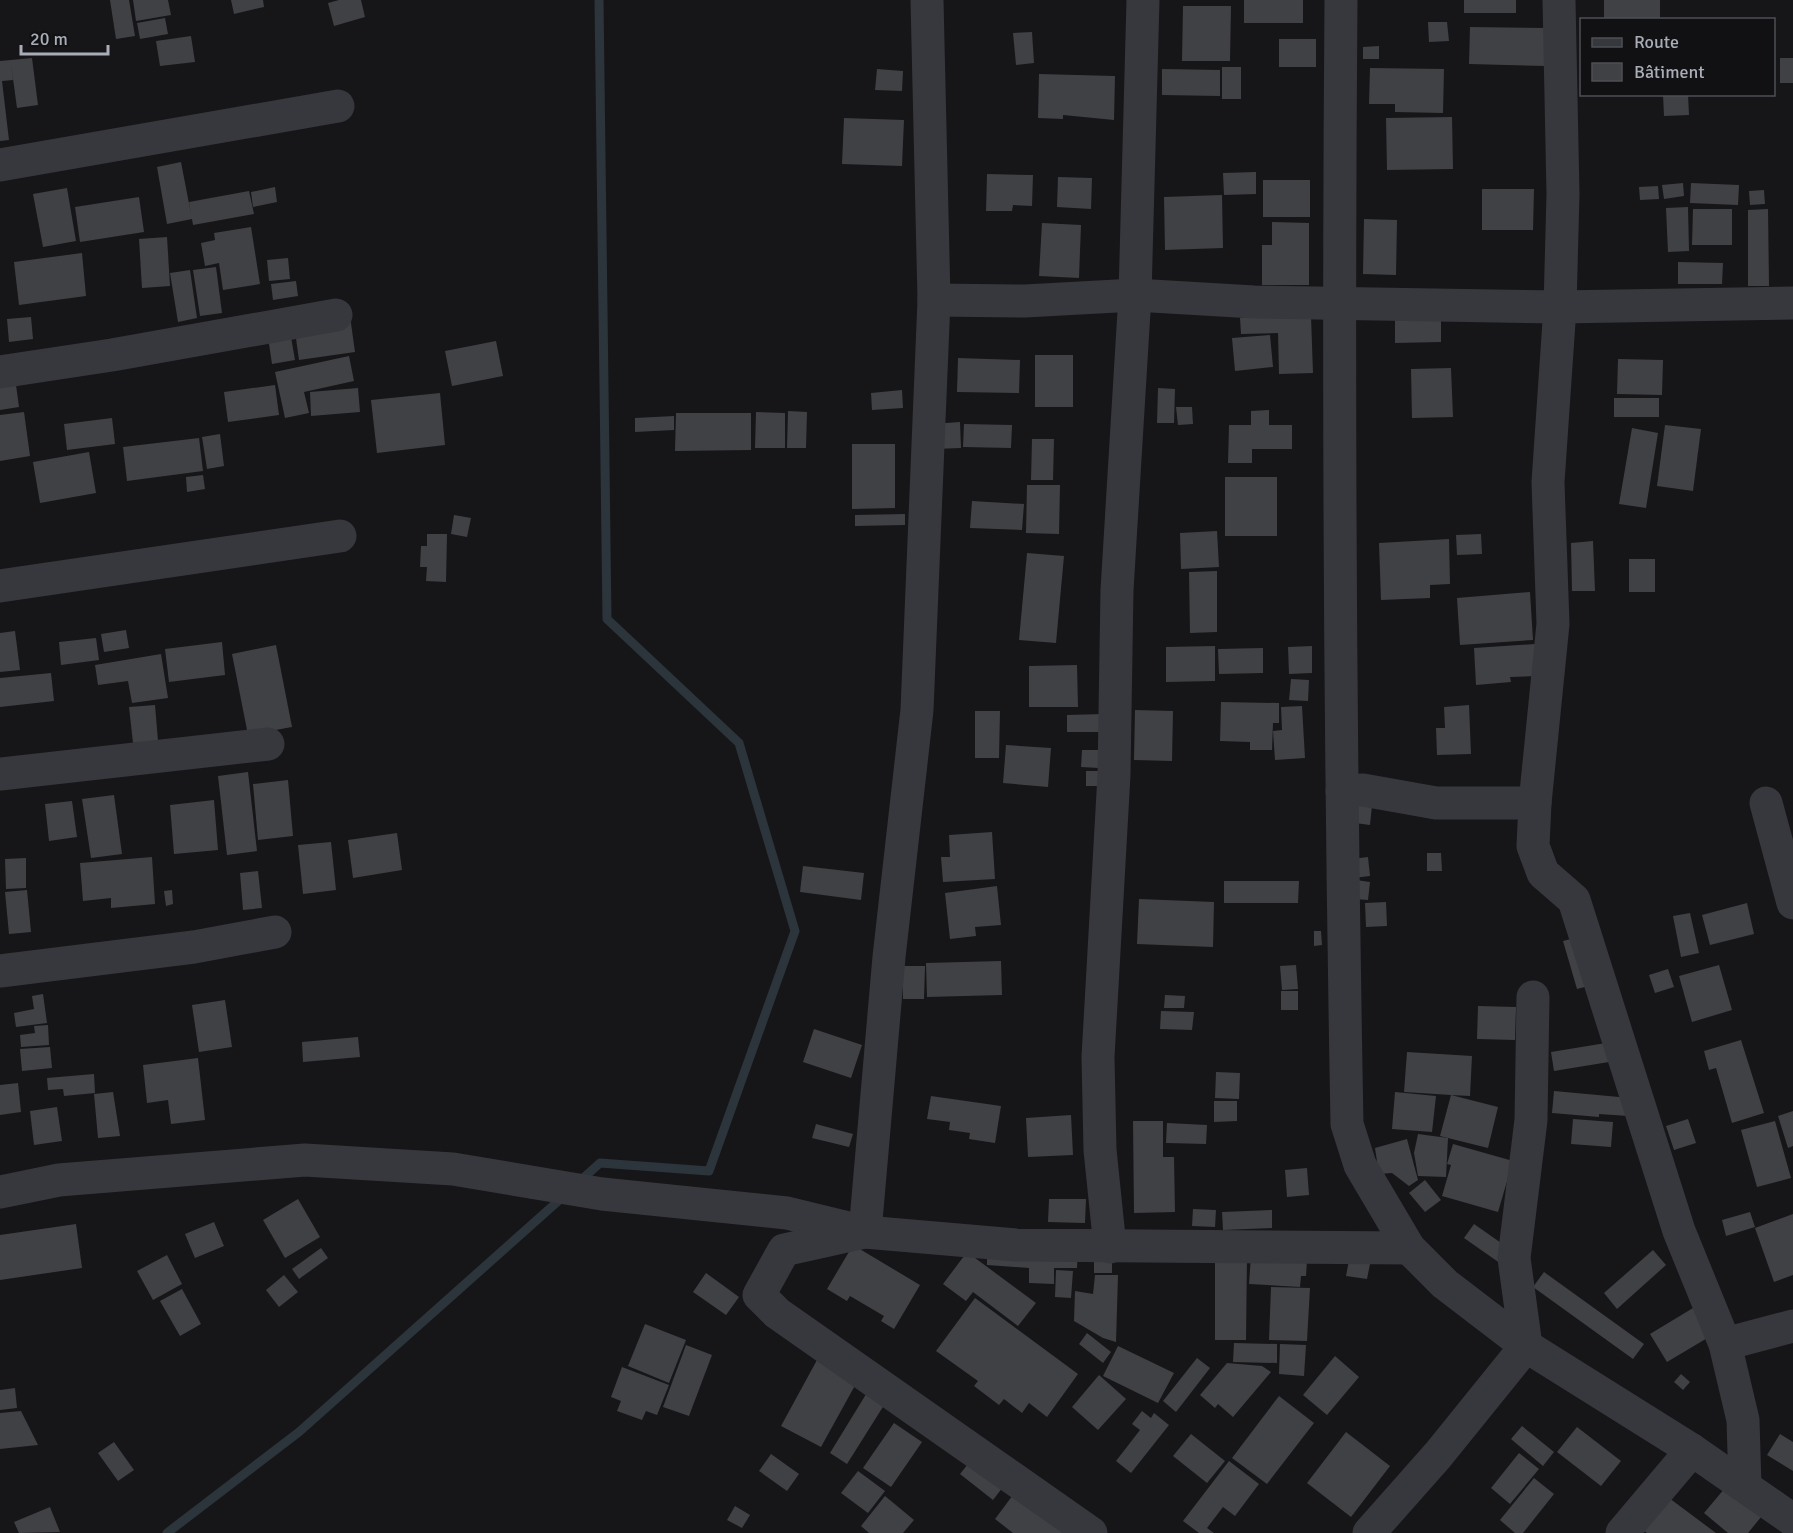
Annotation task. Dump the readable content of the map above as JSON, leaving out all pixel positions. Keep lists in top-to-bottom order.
{
  "legend": ["Route", "Bâtiment"],
  "scale_bar": "20 m"
}
